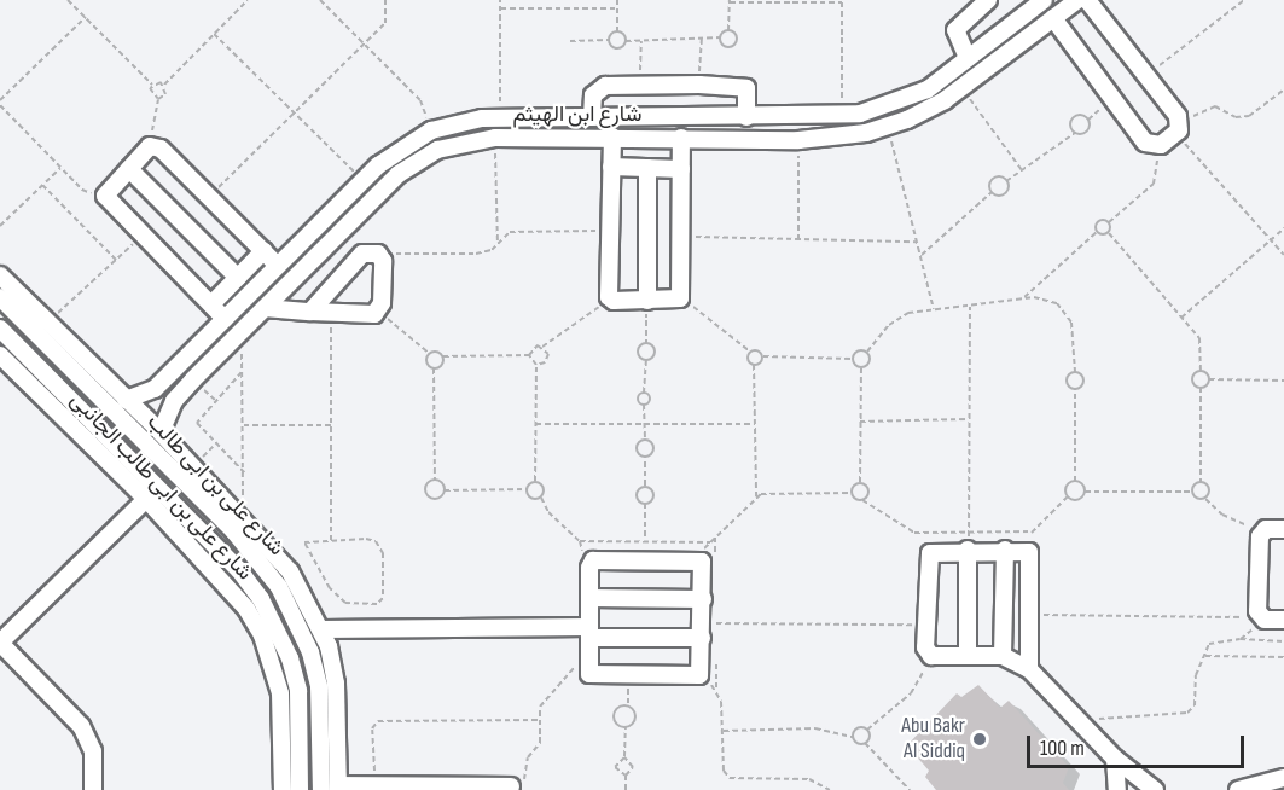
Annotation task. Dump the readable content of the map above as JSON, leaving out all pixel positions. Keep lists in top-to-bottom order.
{
  "streets": {
    "street": ["شارع ابن الهيثم", "شارع على بن ابى طالب", "شارع على بن ابى طالب الجانبى"]
  },
  "crossings": [
    ["شارع ابن الهيثم", "شارع على بن ابى طالب الجانبى"],
    ["شارع على بن ابى طالب", "شارع على بن ابى طالب الجانبى"]
  ],
  "places": ["Abu Bakr Al Siddiq"],
  "scale_bar": "100 m"
}
